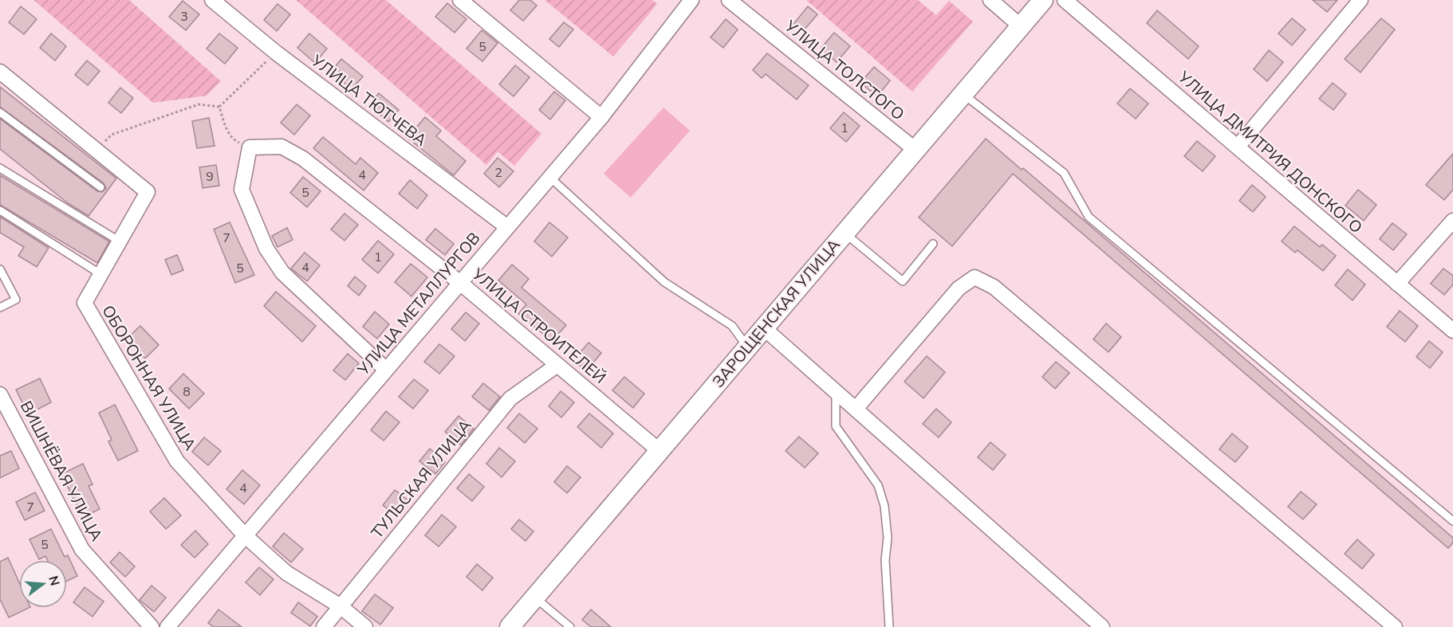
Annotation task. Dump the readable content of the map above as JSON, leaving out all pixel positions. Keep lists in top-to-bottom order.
{
  "streets": {
    "street": [
      "УЛИЦА ТОЛСТОГО",
      "УЛИЦА ТЮТЧЕВА",
      "УЛИЦА ДМИТРИЯ ДОНСКОГО",
      "УЛИЦА МЕТАЛЛУРГОВ",
      "ЗАРОЩЕНСКАЯ УЛИЦА",
      "УЛИЦА СТРОИТЕЛЕЙ",
      "ОБОРОННАЯ УЛИЦА",
      "ВИШНЁВАЯ УЛИЦА",
      "ТУЛЬСКАЯ УЛИЦА"
    ]
  },
  "crossings": [
    ["УЛИЦА ТОЛСТОГО", "ЗАРОЩЕНСКАЯ УЛИЦА"],
    ["УЛИЦА ТЮТЧЕВА", "УЛИЦА МЕТАЛЛУРГОВ"],
    ["УЛИЦА МЕТАЛЛУРГОВ", "УЛИЦА СТРОИТЕЛЕЙ"],
    ["УЛИЦА МЕТАЛЛУРГОВ", "ОБОРОННАЯ УЛИЦА"],
    ["ЗАРОЩЕНСКАЯ УЛИЦА", "УЛИЦА СТРОИТЕЛЕЙ"],
    ["УЛИЦА СТРОИТЕЛЕЙ", "ТУЛЬСКАЯ УЛИЦА"],
    ["ОБОРОННАЯ УЛИЦА", "ТУЛЬСКАЯ УЛИЦА"]
  ],
  "house_numbers": [
    "3",
    "5",
    "1",
    "2",
    "4",
    "9",
    "5",
    "7",
    "1",
    "4",
    "5",
    "8",
    "4",
    "7",
    "5"
  ],
  "north": "right"
}
